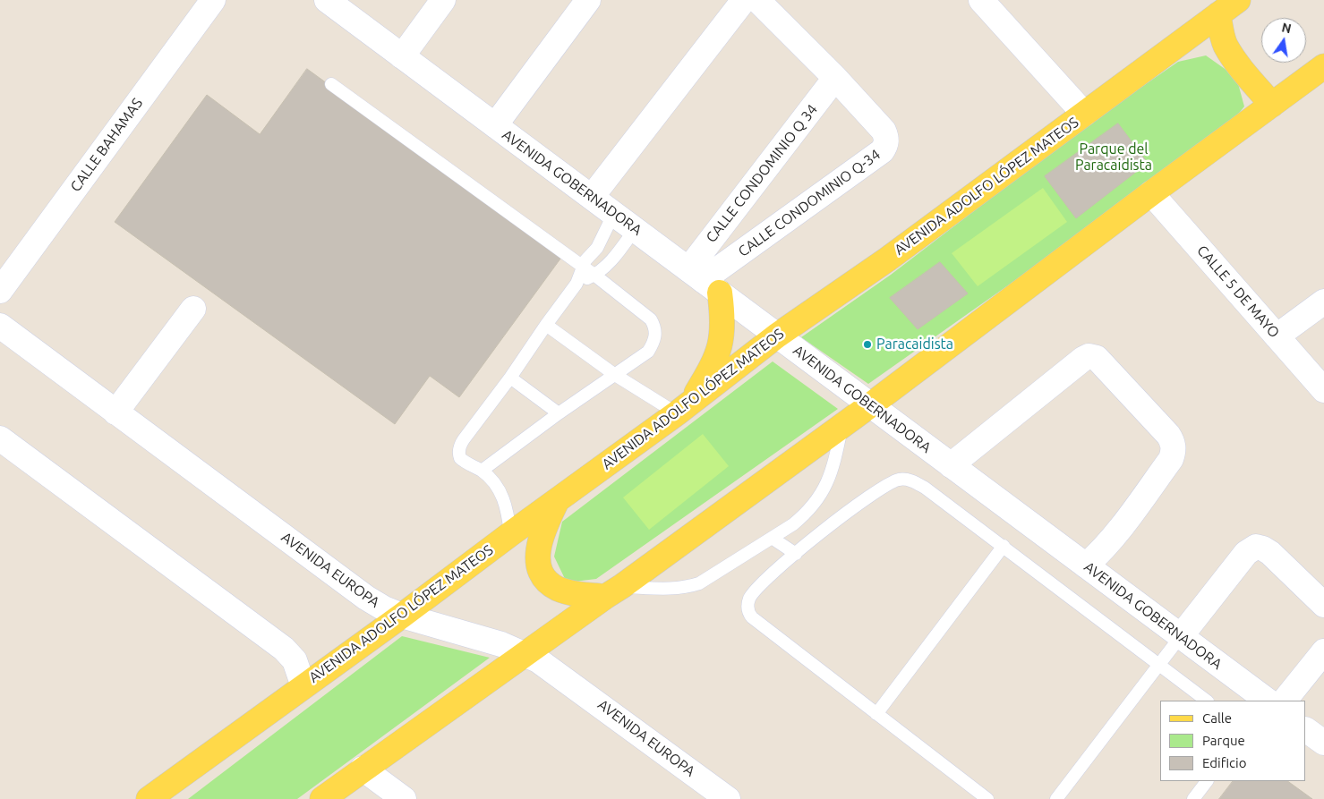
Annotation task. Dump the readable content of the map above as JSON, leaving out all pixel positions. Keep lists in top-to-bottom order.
{
  "streets": {
    "main road": ["AVENIDA ADOLFO LÓPEZ MATEOS"],
    "street": [
      "CALLE BAHAMAS",
      "CALLE CONDOMINIO Q 34",
      "AVENIDA GOBERNADORA",
      "CALLE CONDOMINIO Q-34",
      "CALLE 5 DE MAYO",
      "AVENIDA EUROPA"
    ]
  },
  "crossings": [
    ["CALLE CONDOMINIO Q 34", "AVENIDA GOBERNADORA"],
    ["CALLE CONDOMINIO Q 34", "CALLE CONDOMINIO Q-34"],
    ["AVENIDA GOBERNADORA", "AVENIDA ADOLFO LÓPEZ MATEOS"],
    ["AVENIDA GOBERNADORA", "CALLE CONDOMINIO Q-34"],
    ["AVENIDA ADOLFO LÓPEZ MATEOS", "AVENIDA EUROPA"]
  ],
  "parks": ["Parque del Paracaidista"],
  "places": ["Paracaidista"],
  "legend": ["Calle", "Parque", "Edificio"],
  "north": "top"
}
